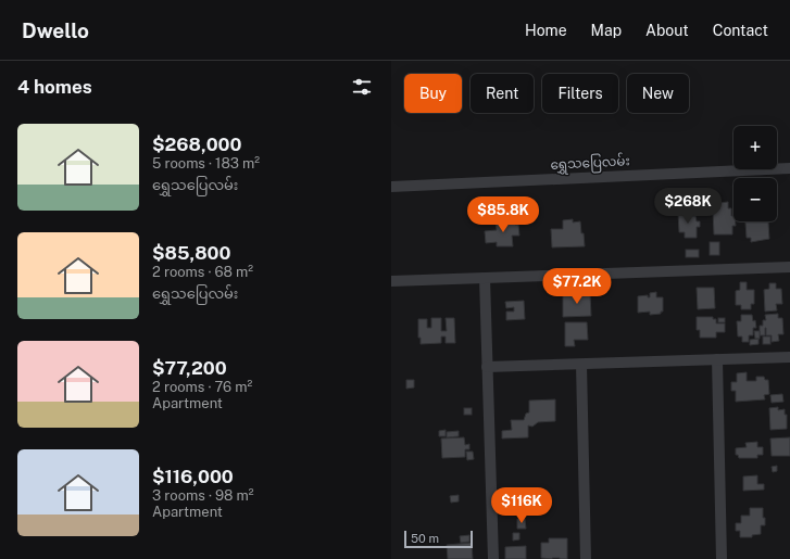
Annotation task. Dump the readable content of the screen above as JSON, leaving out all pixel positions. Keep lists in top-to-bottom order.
{
  "streets": {
    "street": ["ရွှေသပြေလမ်း"]
  },
  "scale_bar": "50 m",
  "page": {
    "header": "Dwello",
    "nav": [
      "Home",
      "Map",
      "About",
      "Contact"
    ],
    "heading": "4 homes",
    "chip": [
      "Buy",
      "Rent",
      "Filters",
      "New"
    ],
    "list": [
      {
        "name": "$268,000",
        "note": "5 rooms · 183 m² · ရွှေသပြေလမ်း"
      },
      {
        "name": "$85,800",
        "note": "2 rooms · 68 m² · ရွှေသပြေလမ်း"
      },
      {
        "name": "$77,200",
        "note": "2 rooms · 76 m² · Apartment"
      },
      {
        "name": "$116,000",
        "note": "3 rooms · 98 m² · Apartment"
      }
    ],
    "map_buttons": ["+", "−"],
    "price": [
      "$268K",
      "$85.8K",
      "$77.2K",
      "$116K"
    ],
    "scale": "50 m"
  }
}
